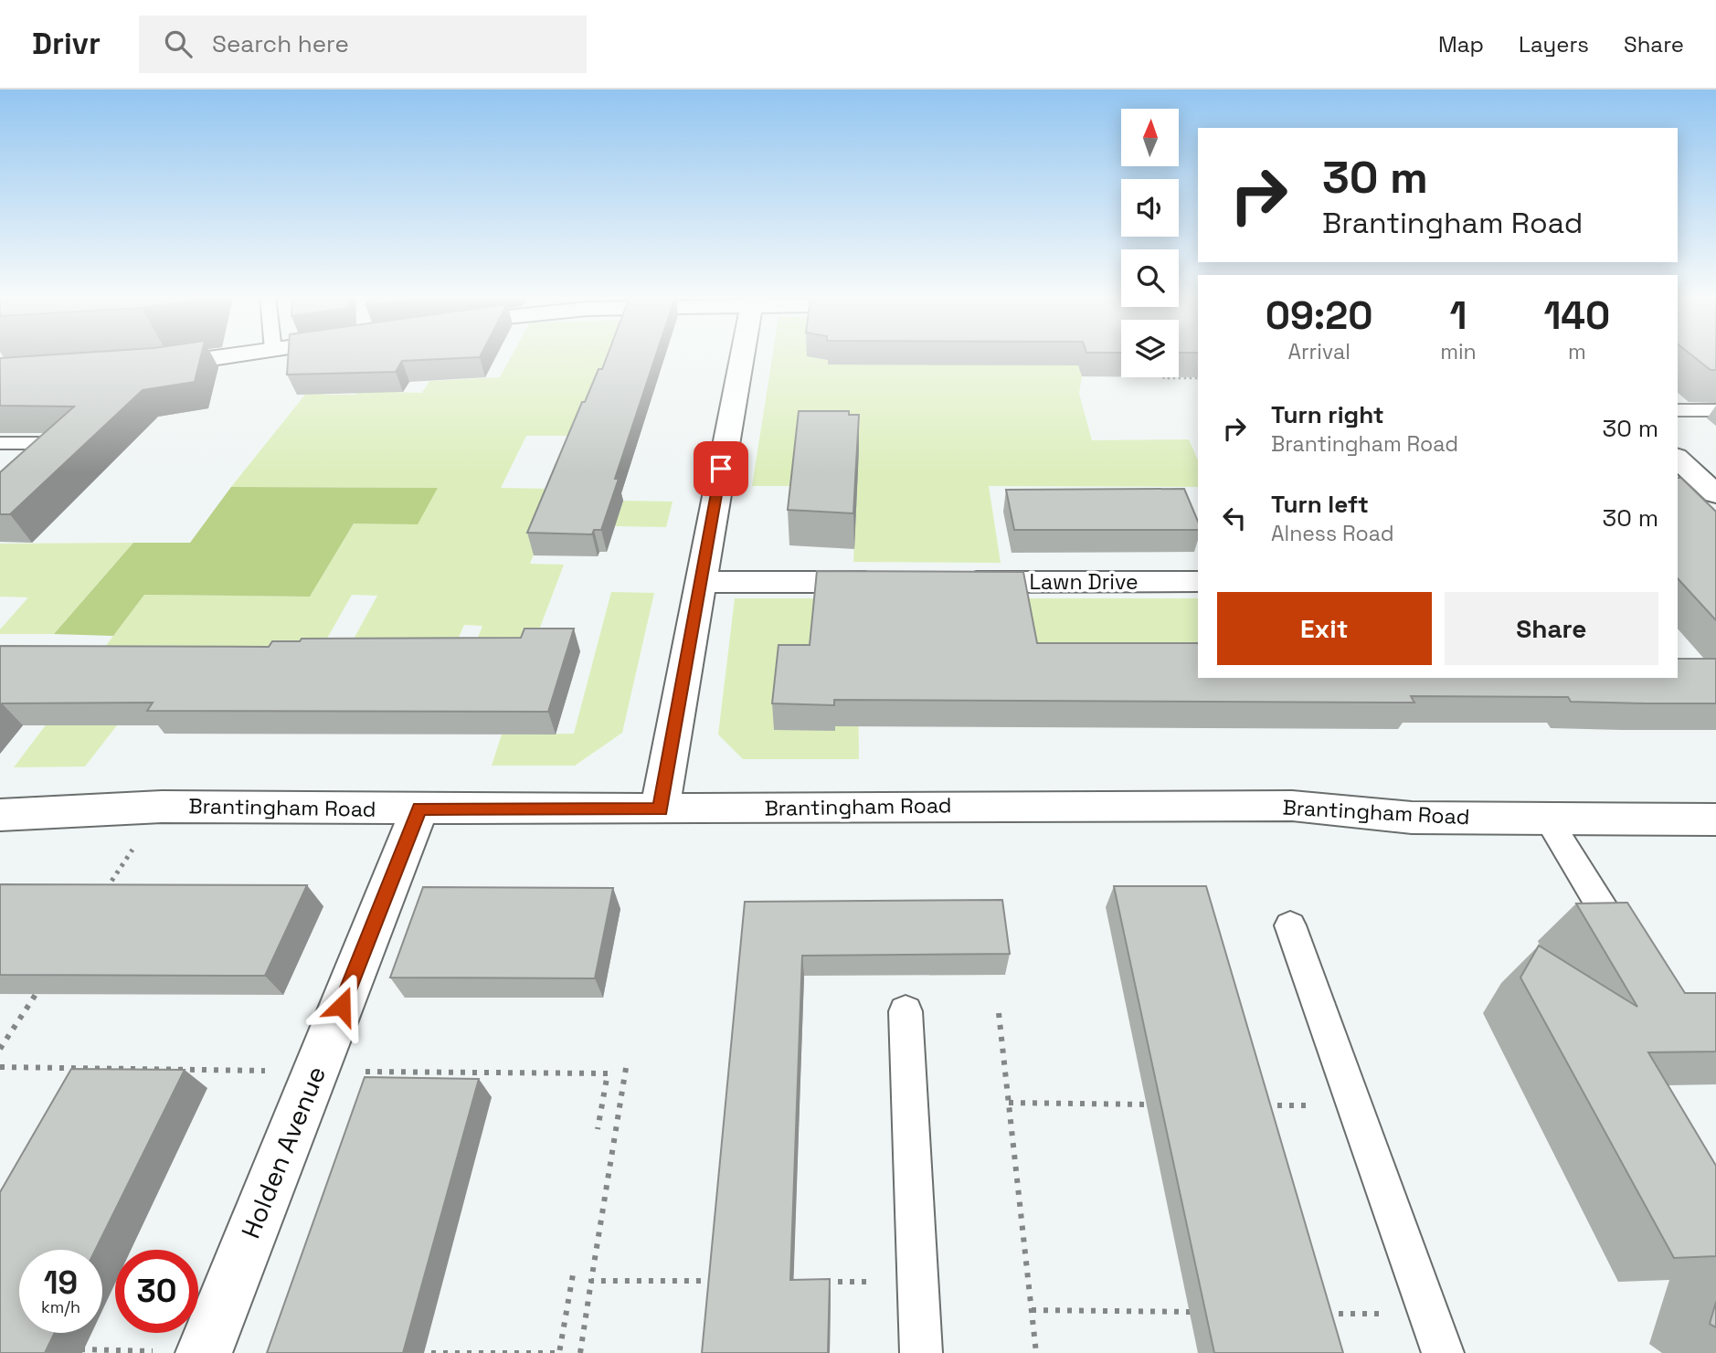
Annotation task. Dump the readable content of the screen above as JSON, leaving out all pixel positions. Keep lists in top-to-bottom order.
{
  "streets": {
    "street": ["Lawn Drive", "Brantingham Road", "Holden Avenue"]
  },
  "crossings": [
    ["Brantingham Road", "Holden Avenue"]
  ],
  "north": "top",
  "page": {
    "header": "Drivr",
    "search": "Search here",
    "nav": ["Map", "Layers", "Share"],
    "turn": ["30 m", "Brantingham Road"],
    "eta": [
      "09:20",
      "Arrival",
      "1",
      "min",
      "140",
      "m"
    ],
    "list": [
      {
        "name": "Turn right",
        "note": "Brantingham Road",
        "value": "30 m"
      },
      {
        "name": "Turn left",
        "note": "Alness Road",
        "value": "30 m"
      }
    ],
    "buttons": ["Exit", "Share"],
    "speed": "19 km/h",
    "limit": "30"
  }
}
